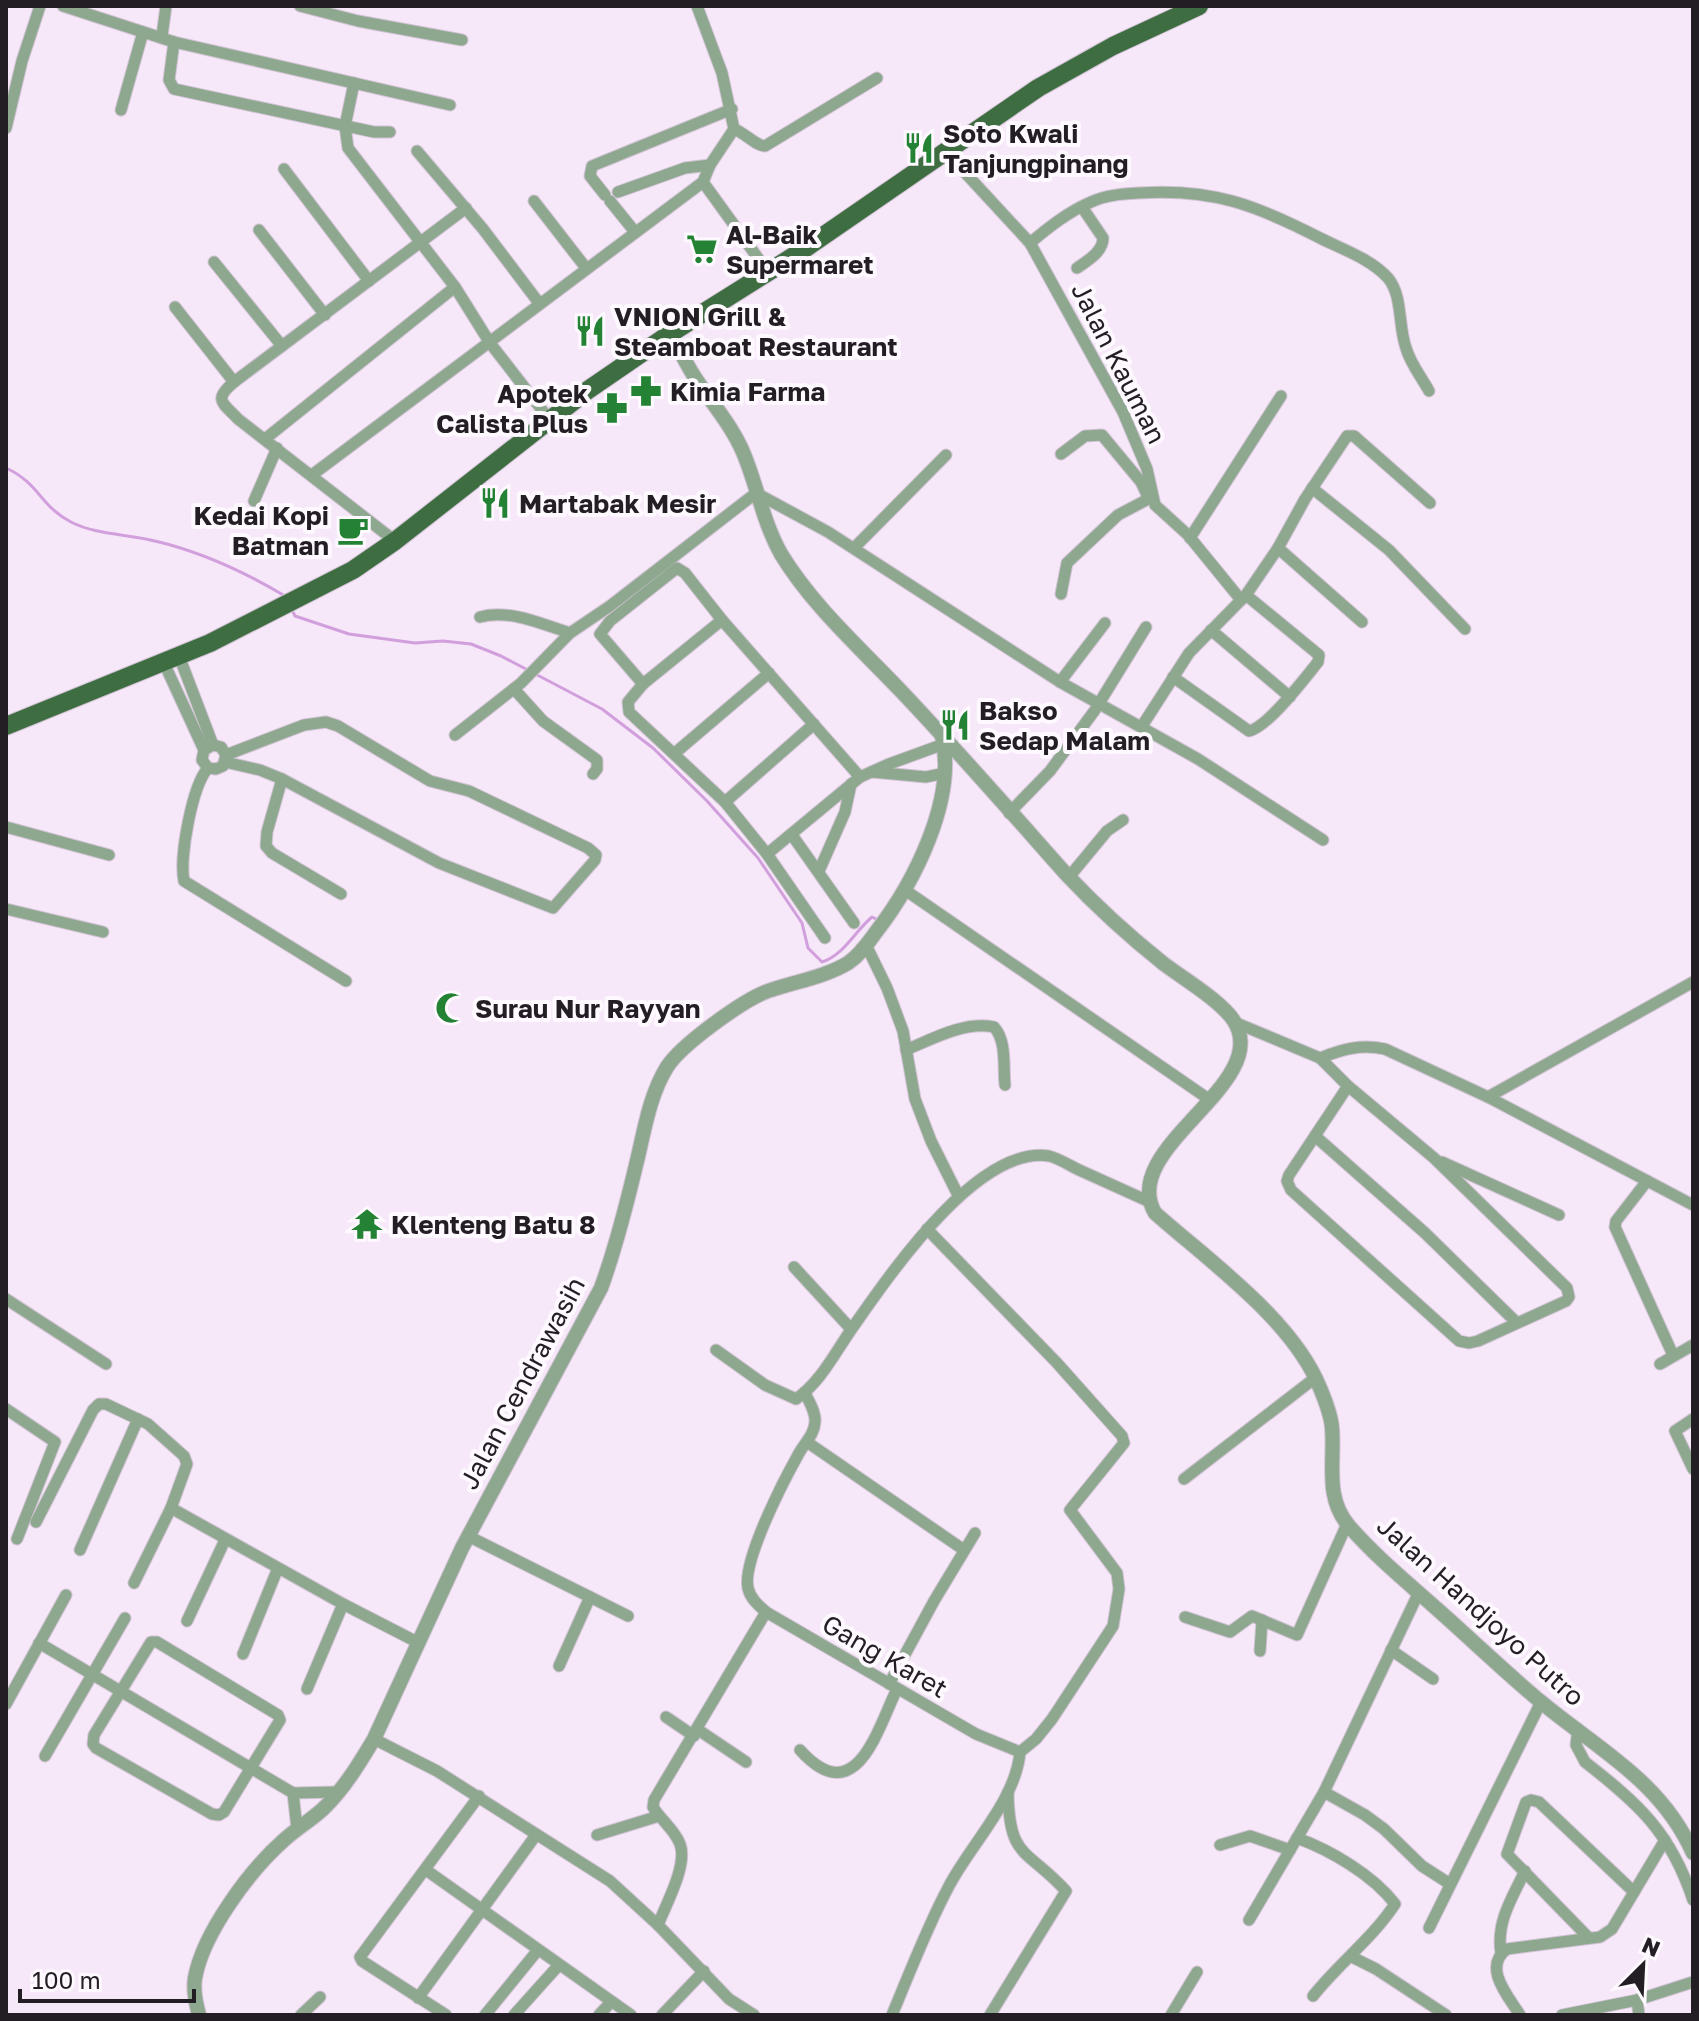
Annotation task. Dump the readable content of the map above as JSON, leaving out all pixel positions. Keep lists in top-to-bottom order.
{
  "streets": {
    "street": [
      "Jalan Kauman",
      "Jalan Cendrawasih",
      "Jalan Handjoyo Putro",
      "Gang Karet"
    ]
  },
  "places": {
    "restaurant": [
      "Soto Kwali Tanjungpinang",
      "VNION Grill & Steamboat Restaurant",
      "Martabak Mesir",
      "Bakso Sedap Malam"
    ],
    "supermarket": ["Al-Baik Supermaret"],
    "pharmacy": ["Kimia Farma", "Apotek Calista Plus"],
    "cafe": ["Kedai Kopi Batman"],
    "mosque": ["Surau Nur Rayyan"],
    "temple": ["Klenteng Batu 8"]
  },
  "scale_bar": "100 m",
  "north": "top right"
}
